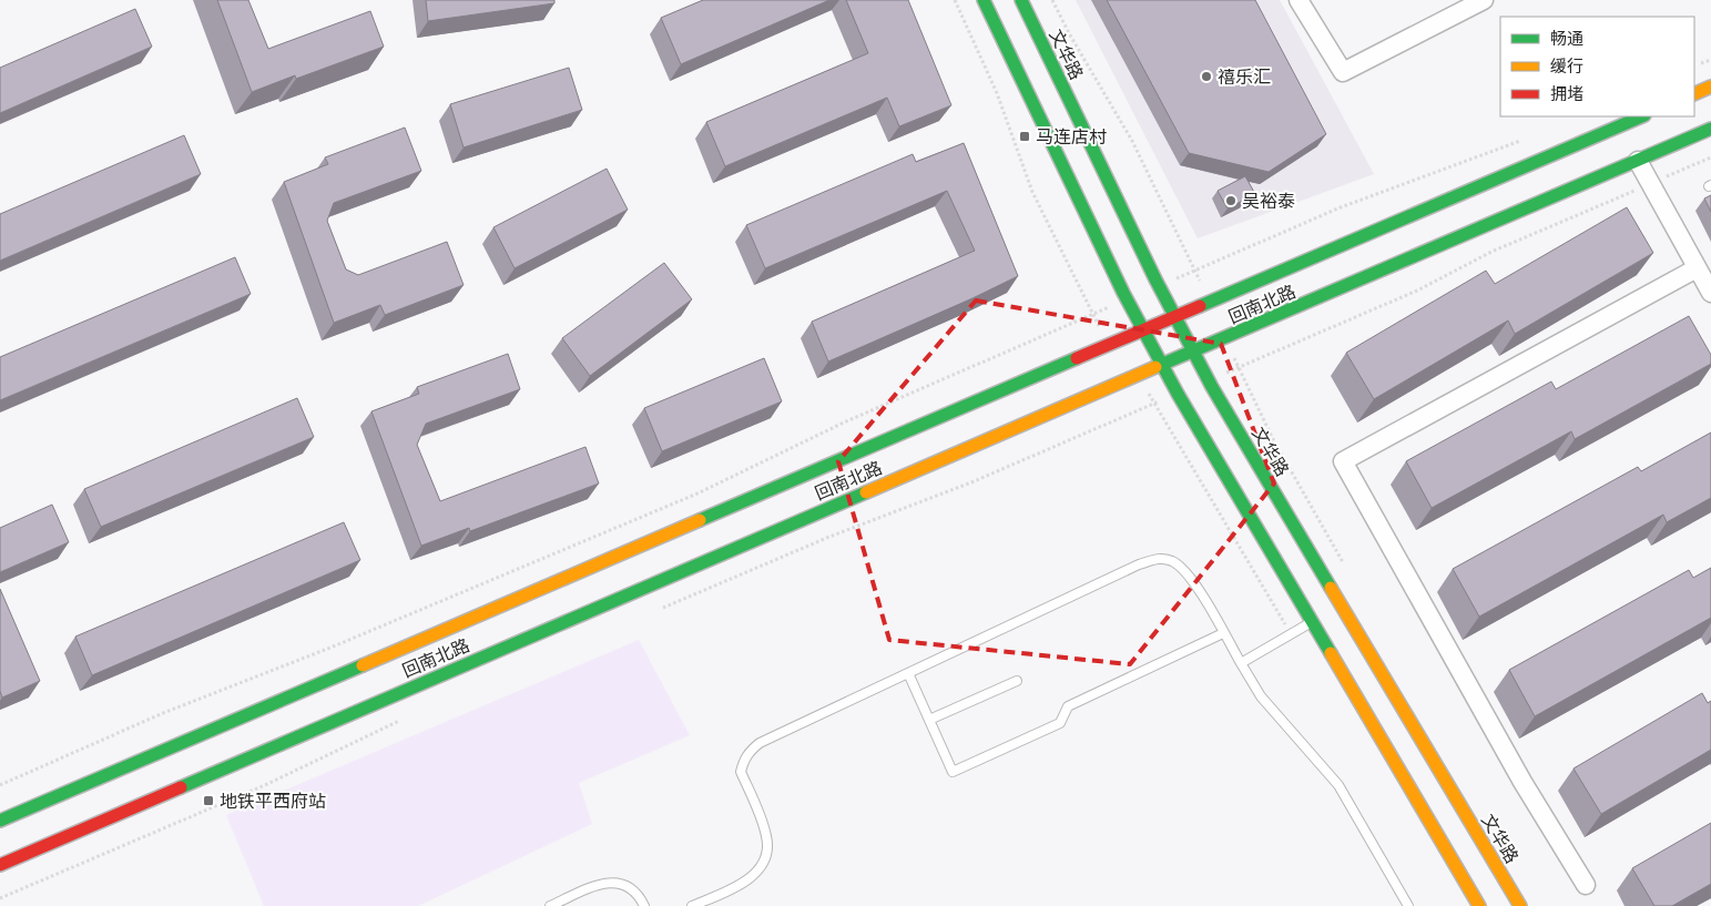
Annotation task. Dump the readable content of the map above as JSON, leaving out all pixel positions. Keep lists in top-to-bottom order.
{
  "streets": {
    "main road": ["文华路", "回南北路"]
  },
  "crossings": [
    ["文华路", "回南北路"]
  ],
  "places": {
    "other": ["禧乐汇", "吴裕泰"],
    "transit": ["马连店村", "地铁平西府站"]
  },
  "legend": ["畅通", "缓行", "拥堵"]
}
